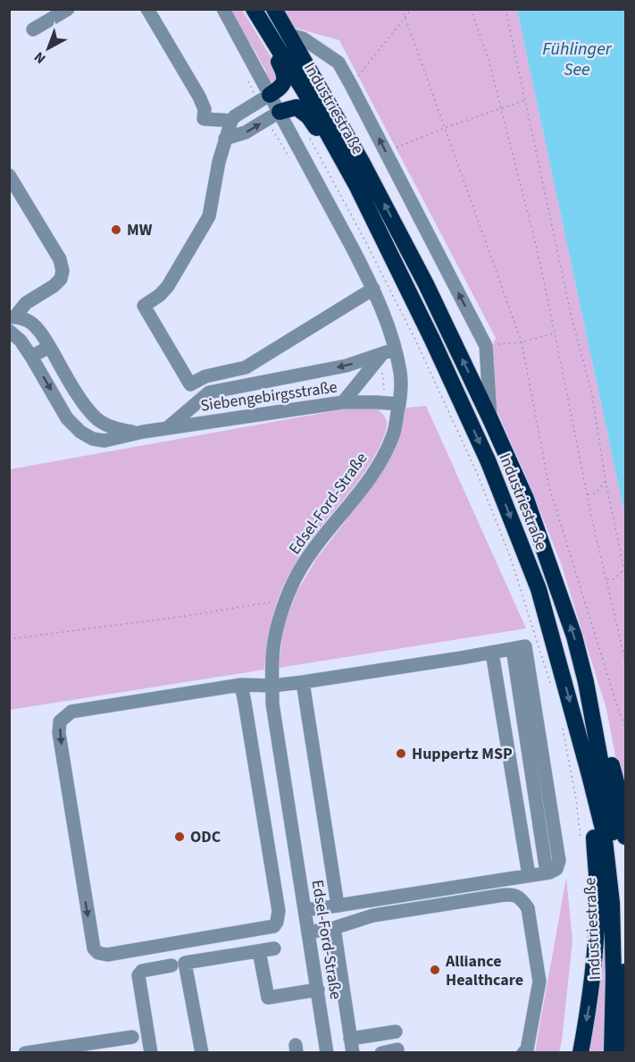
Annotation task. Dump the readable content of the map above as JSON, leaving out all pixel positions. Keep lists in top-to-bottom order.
{
  "streets": {
    "highway": ["Industriestraße"],
    "street": ["Siebengebirgsstraße", "Edsel-Ford-Straße"]
  },
  "crossings": [
    ["Siebengebirgsstraße", "Edsel-Ford-Straße"]
  ],
  "water": ["Fühlinger See"],
  "places": [
    "MW",
    "Huppertz MSP",
    "ODC",
    "Alliance Healthcare"
  ],
  "north": "bottom left"
}
